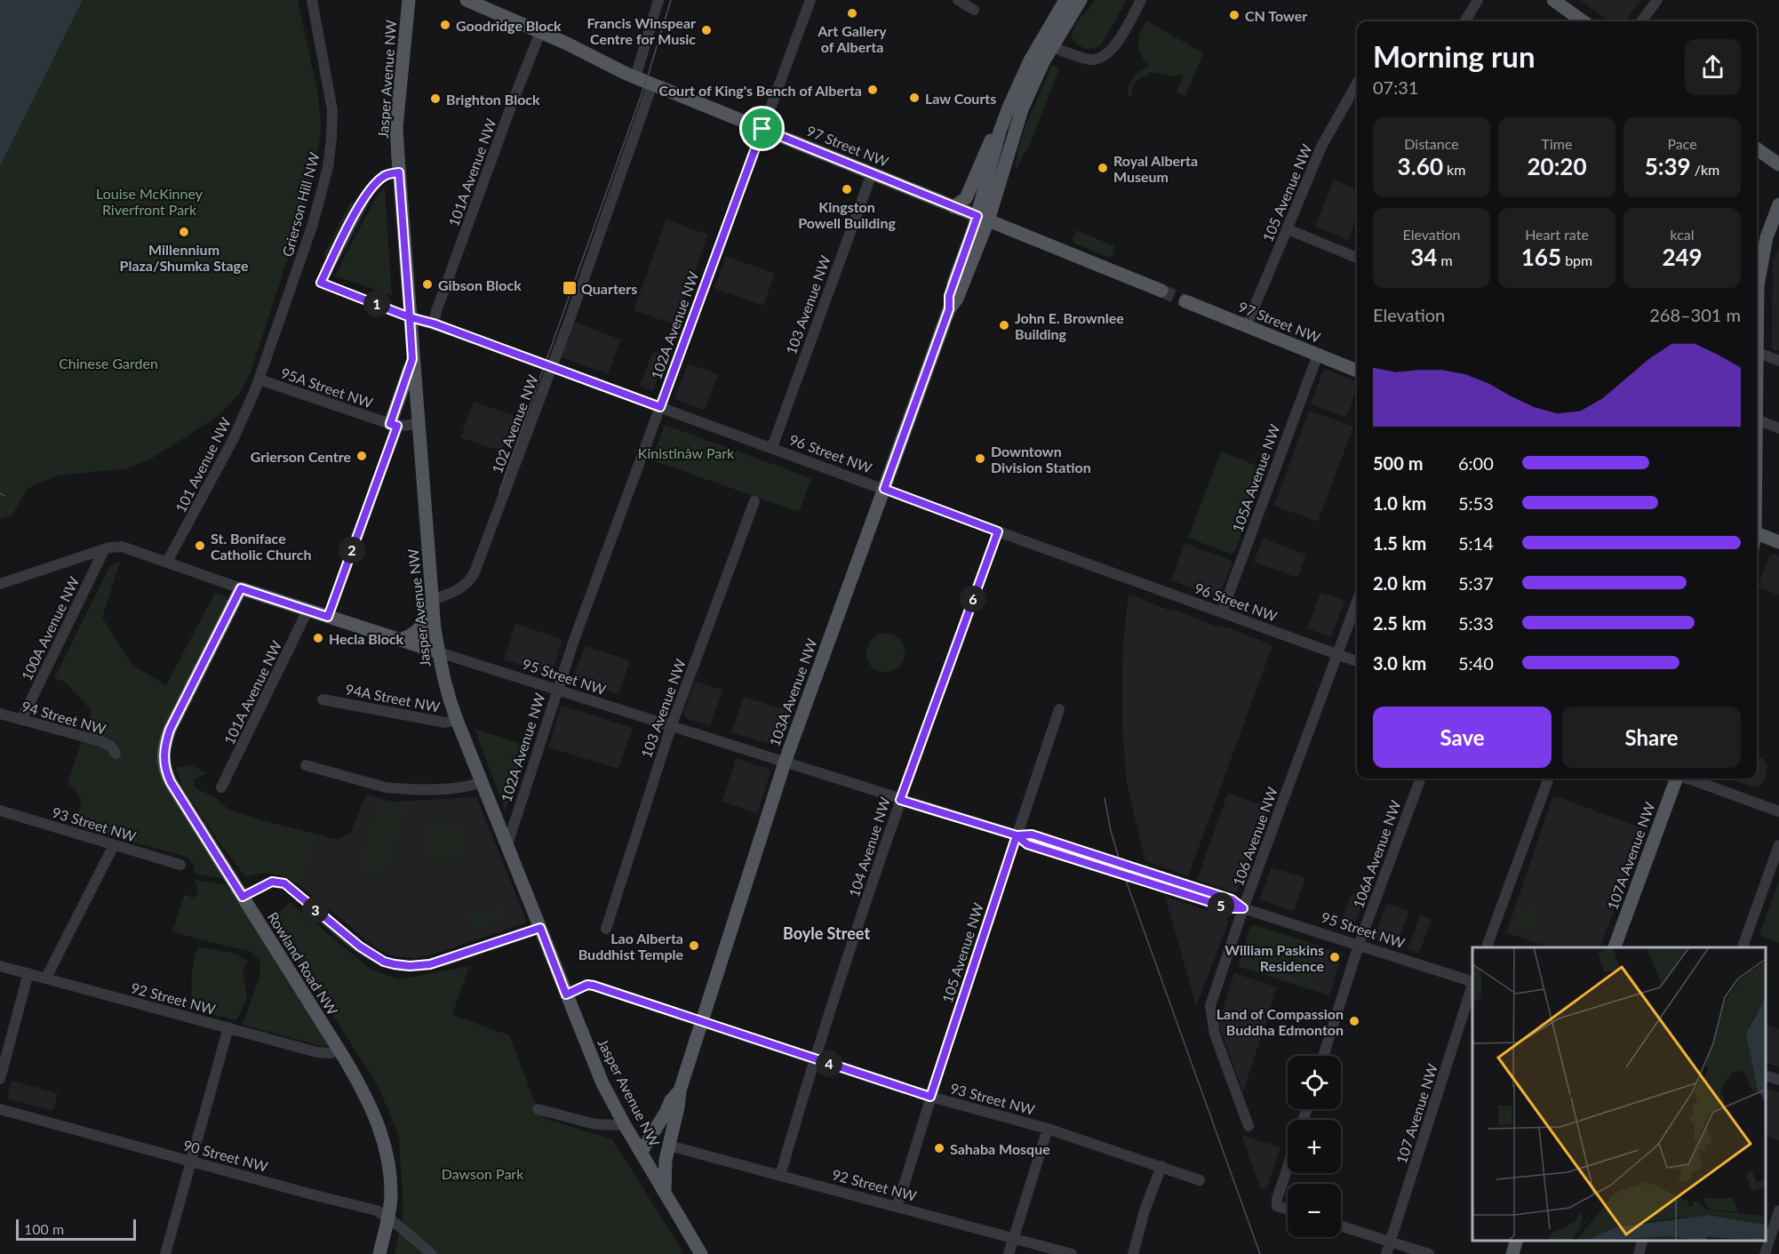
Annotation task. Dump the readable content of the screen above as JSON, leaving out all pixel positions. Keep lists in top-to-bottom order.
{
  "streets": {
    "main road": [
      "Jasper Avenue NW",
      "97 Street NW",
      "95 Street NW",
      "103A Avenue NW",
      "107A Avenue NW",
      "Rowland Road NW"
    ],
    "street": [
      "101A Avenue NW",
      "105 Avenue NW",
      "Grierson Hill NW",
      "103 Avenue NW",
      "102A Avenue NW",
      "95A Street NW",
      "102 Avenue NW",
      "96 Street NW",
      "101 Avenue NW",
      "105A Avenue NW",
      "100A Avenue NW",
      "94A Street NW",
      "94 Street NW",
      "93 Street NW",
      "106 Avenue NW",
      "104 Avenue NW",
      "106A Avenue NW",
      "92 Street NW",
      "107 Avenue NW",
      "90 Street NW"
    ]
  },
  "crossings": [
    ["Jasper Avenue NW", "102A Avenue NW"],
    ["Jasper Avenue NW", "95A Street NW"],
    ["Jasper Avenue NW", "102 Avenue NW"],
    ["Jasper Avenue NW", "96 Street NW"],
    ["Jasper Avenue NW", "95 Street NW"],
    ["Jasper Avenue NW", "103A Avenue NW"],
    ["Jasper Avenue NW", "94A Street NW"],
    ["Jasper Avenue NW", "93 Street NW"],
    ["97 Street NW", "101A Avenue NW"],
    ["97 Street NW", "105 Avenue NW"],
    ["97 Street NW", "103 Avenue NW"],
    ["97 Street NW", "102A Avenue NW"],
    ["97 Street NW", "102 Avenue NW"],
    ["97 Street NW", "105A Avenue NW"],
    ["97 Street NW", "103A Avenue NW"],
    ["101A Avenue NW", "96 Street NW"],
    ["101A Avenue NW", "95 Street NW"],
    ["105 Avenue NW", "95 Street NW"],
    ["105 Avenue NW", "93 Street NW"],
    ["105 Avenue NW", "92 Street NW"],
    ["Grierson Hill NW", "95A Street NW"],
    ["Grierson Hill NW", "101 Avenue NW"],
    ["103 Avenue NW", "96 Street NW"],
    ["103 Avenue NW", "95 Street NW"],
    ["102A Avenue NW", "96 Street NW"],
    ["102A Avenue NW", "95 Street NW"],
    ["95A Street NW", "101 Avenue NW"],
    ["102 Avenue NW", "96 Street NW"],
    ["96 Street NW", "105A Avenue NW"],
    ["96 Street NW", "103A Avenue NW"],
    ["96 Street NW", "106 Avenue NW"],
    ["96 Street NW", "104 Avenue NW"],
    ["101 Avenue NW", "95 Street NW"],
    ["100A Avenue NW", "95 Street NW"],
    ["100A Avenue NW", "94 Street NW"],
    ["95 Street NW", "103A Avenue NW"],
    ["95 Street NW", "106 Avenue NW"],
    ["95 Street NW", "104 Avenue NW"],
    ["95 Street NW", "106A Avenue NW"],
    ["95 Street NW", "Rowland Road NW"],
    ["103A Avenue NW", "93 Street NW"],
    ["103A Avenue NW", "92 Street NW"],
    ["93 Street NW", "104 Avenue NW"],
    ["104 Avenue NW", "92 Street NW"],
    ["Rowland Road NW", "92 Street NW"],
    ["Rowland Road NW", "90 Street NW"]
  ],
  "districts": ["Boyle Street"],
  "parks": [
    "Louise McKinney Riverfront Park",
    "Chinese Garden",
    "Kinistinâw Park",
    "Dawson Park"
  ],
  "places": {
    "other": [
      "Art Gallery of Alberta",
      "CN Tower",
      "Goodridge Block",
      "Francis Winspear Centre for Music",
      "Court of King's Bench of Alberta",
      "Law Courts",
      "Brighton Block",
      "Royal Alberta Museum",
      "Kingston Powell Building",
      "Millennium Plaza/Shumka Stage",
      "Gibson Block",
      "John E. Brownlee Building",
      "Grierson Centre",
      "Downtown Division Station",
      "St. Boniface Catholic Church",
      "Hecla Block",
      "Lao Alberta Buddhist Temple",
      "William Paskins Residence",
      "Land of Compassion Buddha Edmonton",
      "Sahaba Mosque"
    ],
    "transit": ["Quarters"]
  },
  "scale_bar": "100 m",
  "page": {
    "heading": ["Morning run", "07:31"],
    "stats": [
      ["Distance", "3.60 km"],
      ["Time", "20:20"],
      ["Pace", "5:39 /km"],
      ["Elevation", "34 m"],
      ["Heart rate", "165 bpm"],
      ["kcal", "249"]
    ],
    "pins": [
      "1",
      "2",
      "6",
      "5",
      "3",
      "4"
    ],
    "chart": ["Elevation", "268–301 m"],
    "list": [
      {
        "name": "500 m",
        "note": "6:00"
      },
      {
        "name": "1.0 km",
        "note": "5:53"
      },
      {
        "name": "1.5 km",
        "note": "5:14"
      },
      {
        "name": "2.0 km",
        "note": "5:37"
      },
      {
        "name": "2.5 km",
        "note": "5:33"
      },
      {
        "name": "3.0 km",
        "note": "5:40"
      }
    ],
    "buttons": ["Save", "Share"],
    "map_buttons": ["+", "−"],
    "scale": "100 m"
  }
}
